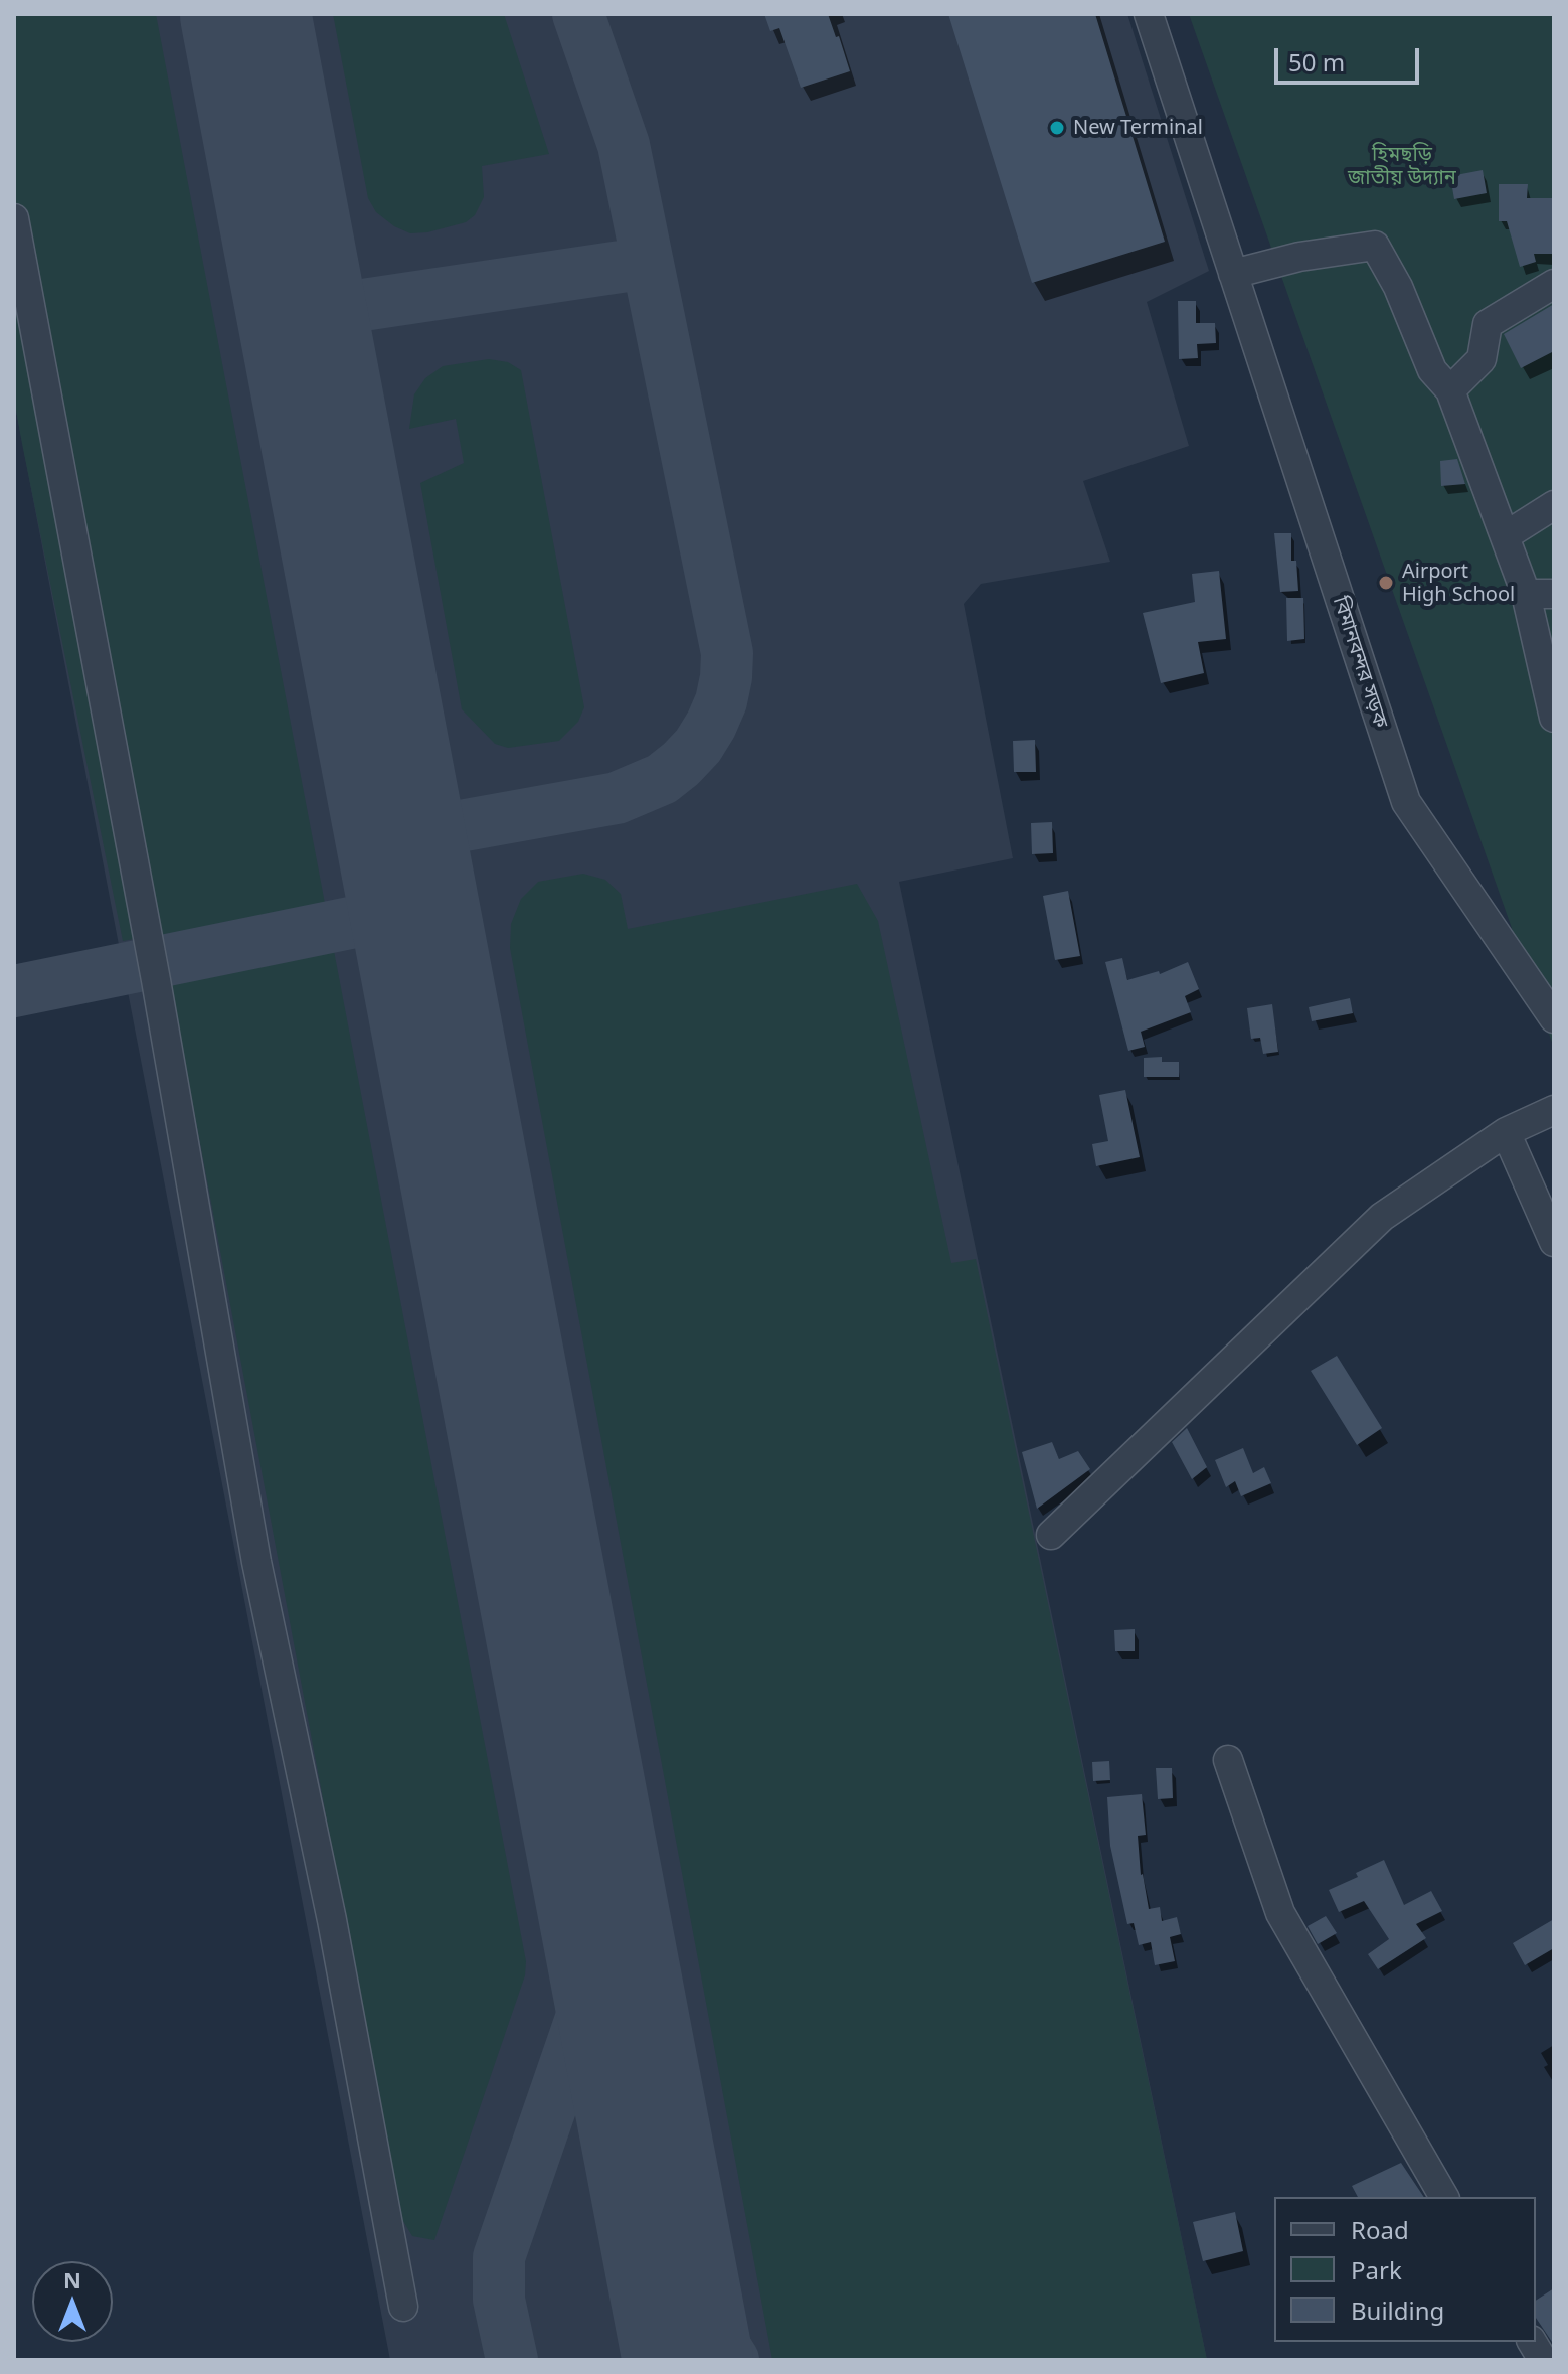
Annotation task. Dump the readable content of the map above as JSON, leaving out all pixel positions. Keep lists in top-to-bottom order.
{
  "streets": {
    "street": ["বিমানবন্দর সড়ক"]
  },
  "parks": ["হিমছড়ি জাতীয় উদ্যান"],
  "places": ["New Terminal", "Airport High School"],
  "legend": ["Road", "Park", "Building"],
  "scale_bar": "50 m",
  "north": "top"
}
